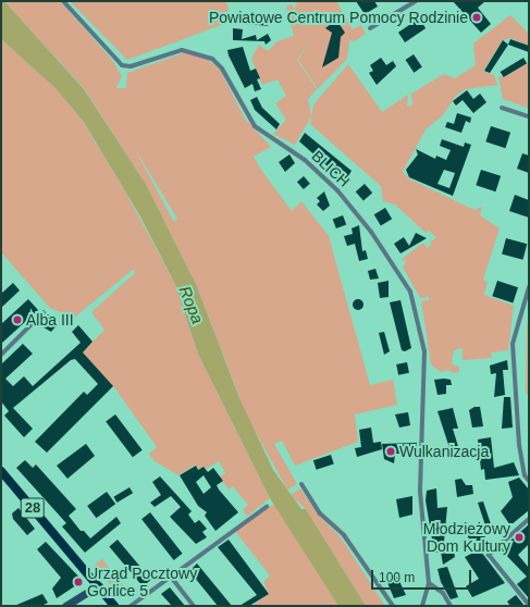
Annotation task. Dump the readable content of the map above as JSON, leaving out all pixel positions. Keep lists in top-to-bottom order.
{
  "streets": {
    "main road": ["28"],
    "street": ["BLICH"]
  },
  "water": ["Ropa"],
  "places": [
    "Powiatowe Centrum Pomocy Rodzinie",
    "Alba III",
    "Wulkanizacja",
    "Młodzieżowy Dom Kultury",
    "Urząd Pocztowy Gorlice 5"
  ],
  "scale_bar": "100 m"
}
